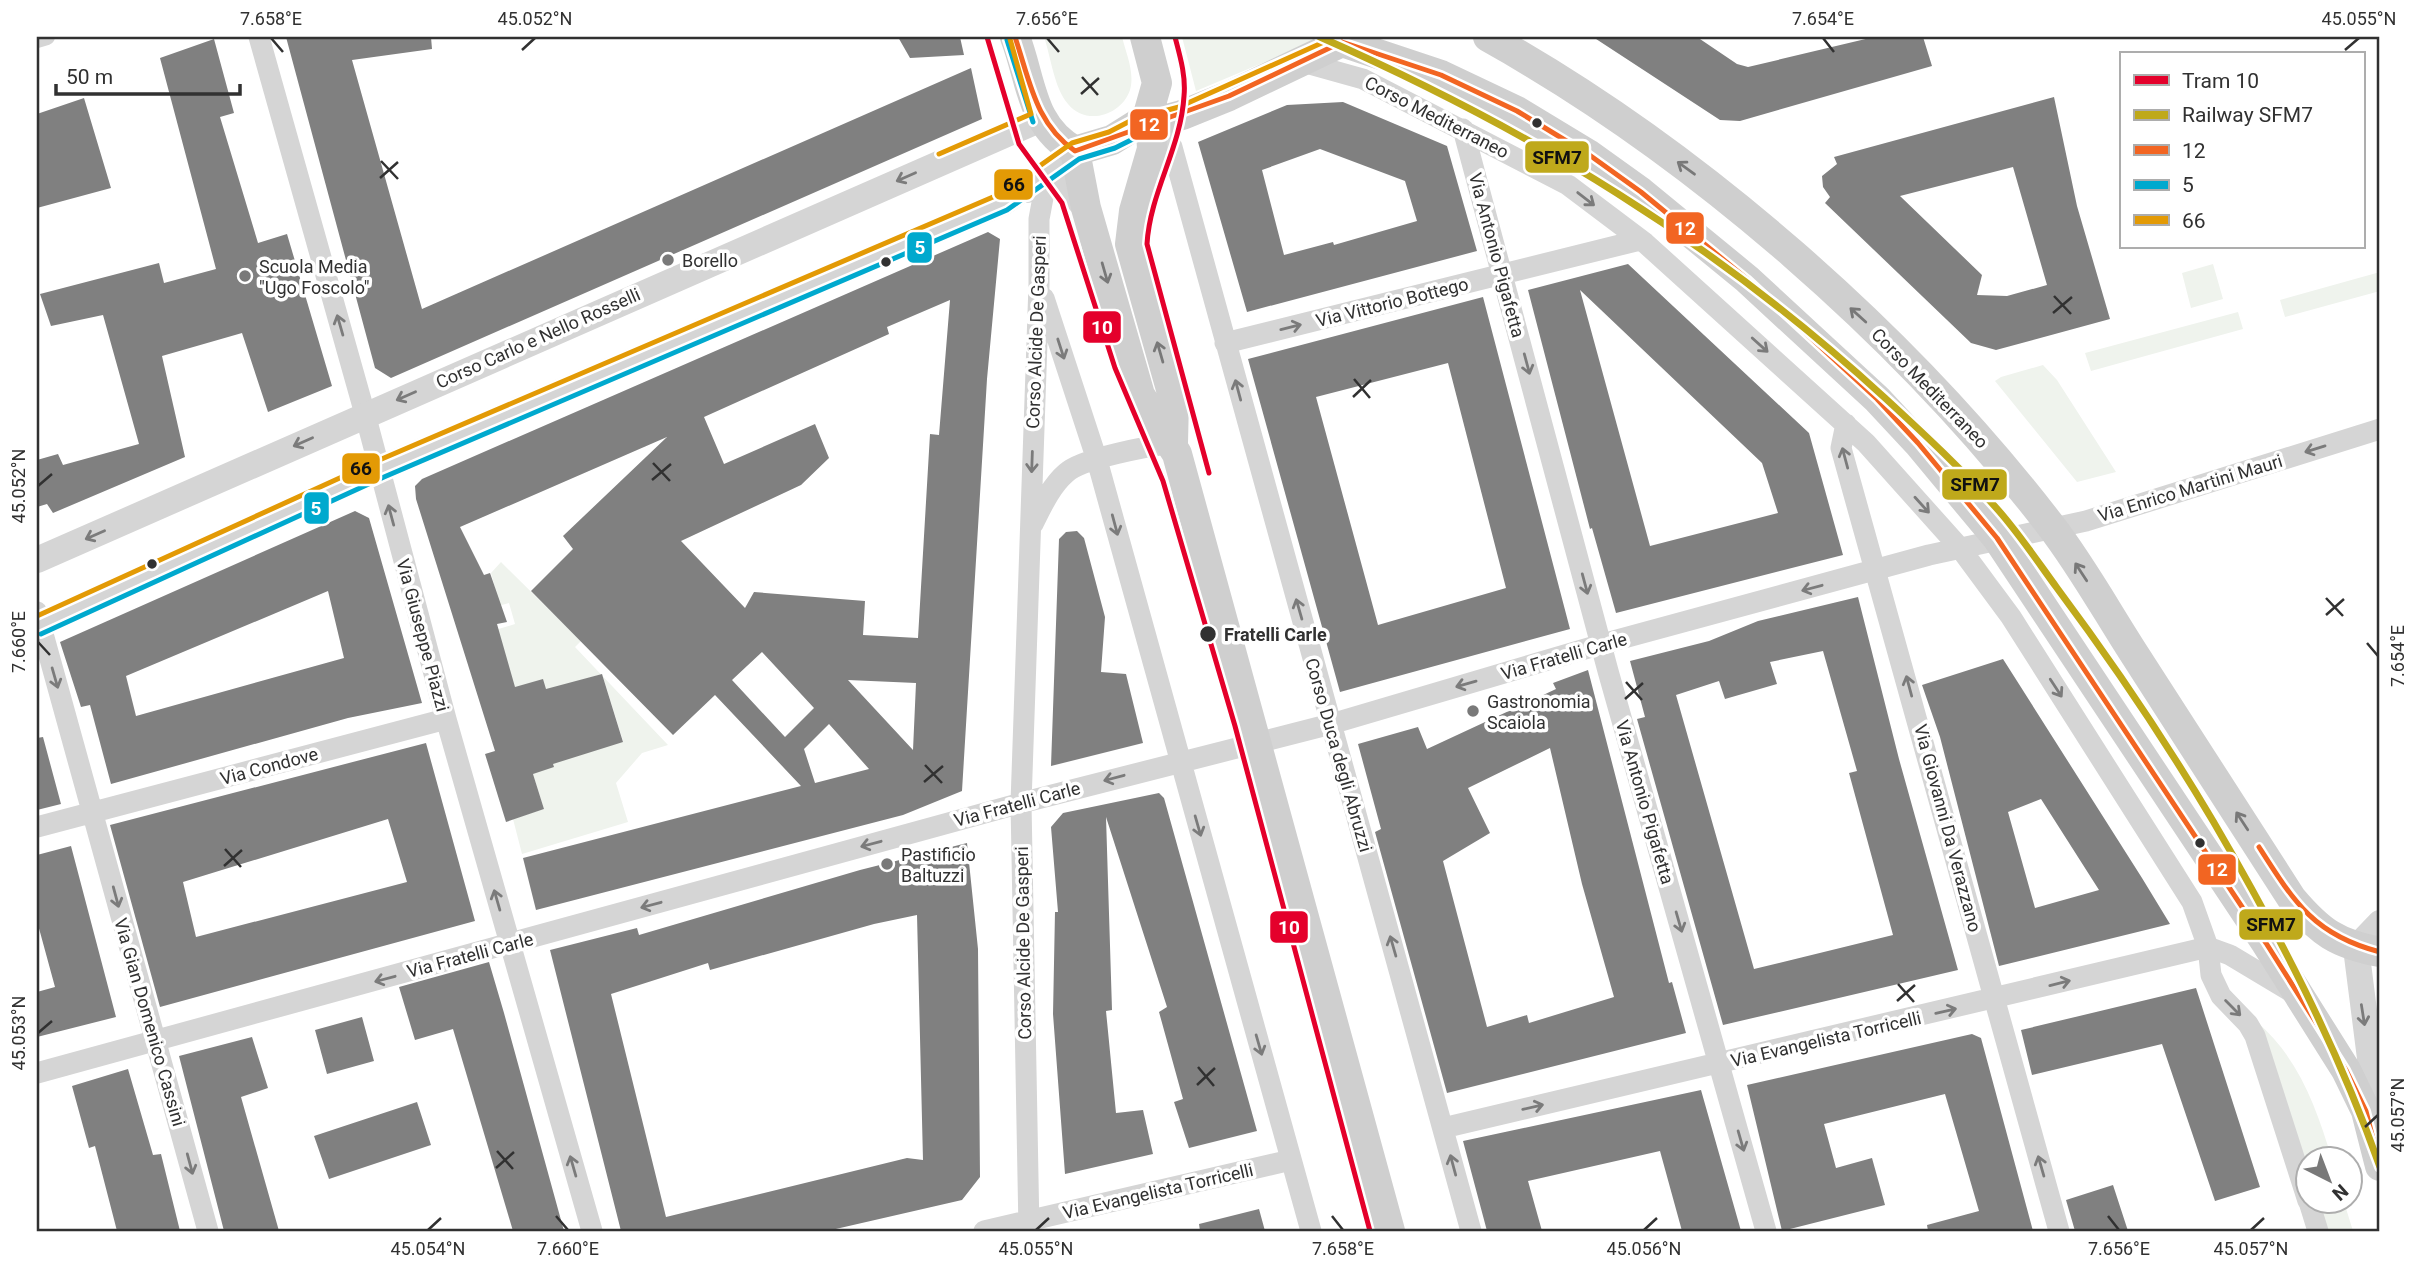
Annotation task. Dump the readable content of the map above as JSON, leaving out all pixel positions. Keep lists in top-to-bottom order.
{
  "streets": {
    "main road": ["Corso Mediterraneo"],
    "street": [
      "Via Antonio Pigafetta",
      "Via Vittorio Bottego",
      "Corso Alcide De Gasperi",
      "Corso Carlo e Nello Rosselli",
      "Via Enrico Martini Mauri",
      "Via Giuseppe Piazzi",
      "Via Fratelli Carle",
      "Corso Duca degli Abruzzi",
      "Via Condove",
      "Via Giovanni Da Verazzano",
      "Via Gian Domenico Cassini",
      "Via Evangelista Torricelli"
    ]
  },
  "crossings": [
    ["Corso Mediterraneo", "Via Antonio Pigafetta"],
    ["Corso Mediterraneo", "Via Vittorio Bottego"],
    ["Corso Mediterraneo", "Via Enrico Martini Mauri"],
    ["Corso Mediterraneo", "Via Fratelli Carle"],
    ["Corso Mediterraneo", "Via Giovanni Da Verazzano"],
    ["Corso Mediterraneo", "Via Evangelista Torricelli"],
    ["Via Antonio Pigafetta", "Via Vittorio Bottego"],
    ["Via Antonio Pigafetta", "Via Fratelli Carle"],
    ["Via Antonio Pigafetta", "Via Evangelista Torricelli"],
    ["Via Vittorio Bottego", "Corso Duca degli Abruzzi"],
    ["Corso Alcide De Gasperi", "Via Fratelli Carle"],
    ["Corso Alcide De Gasperi", "Via Evangelista Torricelli"],
    ["Corso Carlo e Nello Rosselli", "Via Giuseppe Piazzi"],
    ["Via Enrico Martini Mauri", "Via Fratelli Carle"],
    ["Via Giuseppe Piazzi", "Via Fratelli Carle"],
    ["Via Giuseppe Piazzi", "Via Condove"],
    ["Via Fratelli Carle", "Corso Duca degli Abruzzi"],
    ["Via Fratelli Carle", "Via Giovanni Da Verazzano"],
    ["Via Fratelli Carle", "Via Gian Domenico Cassini"],
    ["Corso Duca degli Abruzzi", "Via Evangelista Torricelli"],
    ["Via Condove", "Via Gian Domenico Cassini"],
    ["Via Giovanni Da Verazzano", "Via Evangelista Torricelli"]
  ],
  "one_way": [
    "Via Antonio Pigafetta",
    "Via Vittorio Bottego",
    "Via Enrico Martini Mauri",
    "Via Giuseppe Piazzi",
    "Via Fratelli Carle",
    "Via Giovanni Da Verazzano",
    "Via Gian Domenico Cassini",
    "Via Evangelista Torricelli"
  ],
  "places": [
    "Borello",
    "Scuola Media \"Ugo Foscolo\"",
    "Fratelli Carle",
    "Gastronomia Scaiola",
    "Pastificio Baltuzzi"
  ],
  "lines": [
    "tram line 10",
    "rail line SFM7",
    "transit line 12",
    "transit line 66",
    "transit line 5"
  ],
  "legend": [
    "Tram 10",
    "Railway SFM7",
    "12",
    "5",
    "66"
  ],
  "scale_bar": "50 m",
  "north": "bottom right",
  "coordinates": [
    "7.658°E",
    "45.052°N",
    "7.656°E",
    "7.654°E",
    "45.055°N",
    "7.660°E",
    "45.053°N",
    "45.057°N",
    "45.054°N",
    "45.056°N"
  ]
}
